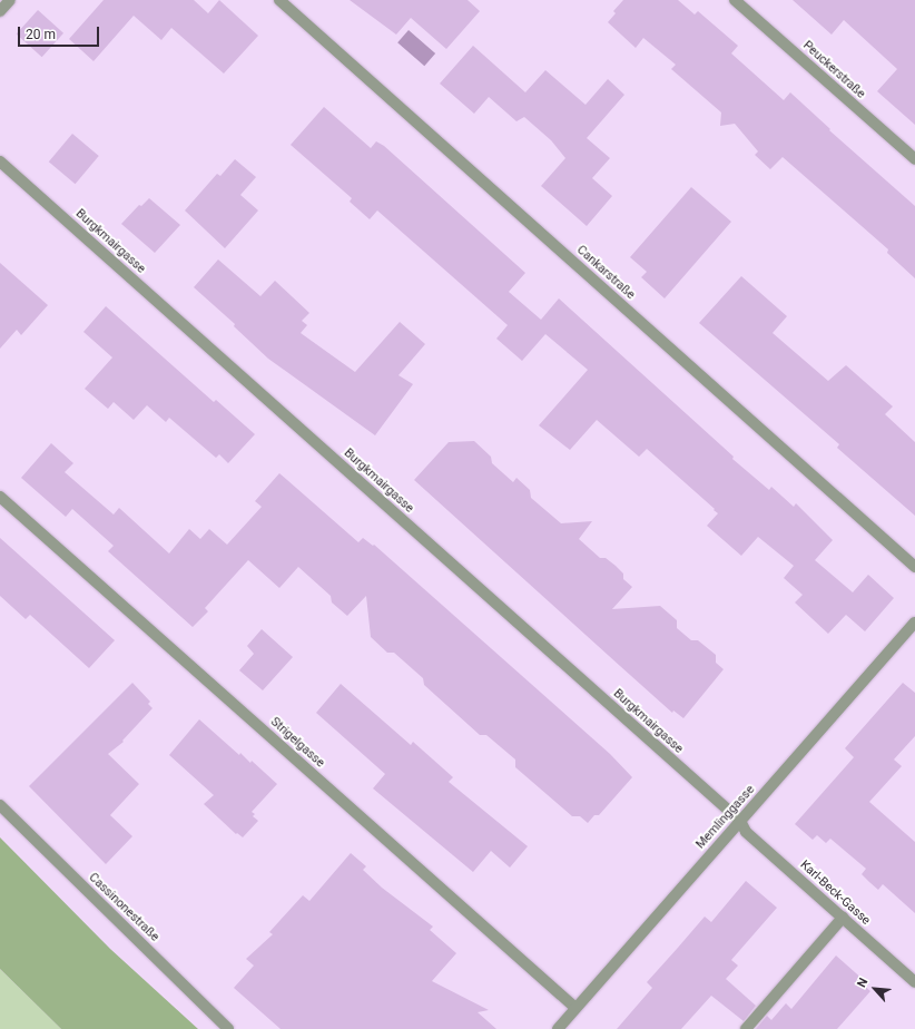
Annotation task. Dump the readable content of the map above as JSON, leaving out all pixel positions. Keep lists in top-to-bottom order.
{
  "streets": {
    "street": [
      "Peuckerstraße",
      "Burgkmairgasse",
      "Cankarstraße",
      "Strigelgasse",
      "Memlinggasse",
      "Karl-Beck-Gasse",
      "Cassinonestraße"
    ]
  },
  "crossings": [
    ["Burgkmairgasse", "Memlinggasse"],
    ["Burgkmairgasse", "Karl-Beck-Gasse"],
    ["Strigelgasse", "Memlinggasse"],
    ["Memlinggasse", "Karl-Beck-Gasse"]
  ],
  "scale_bar": "20 m",
  "north": "top left"
}
